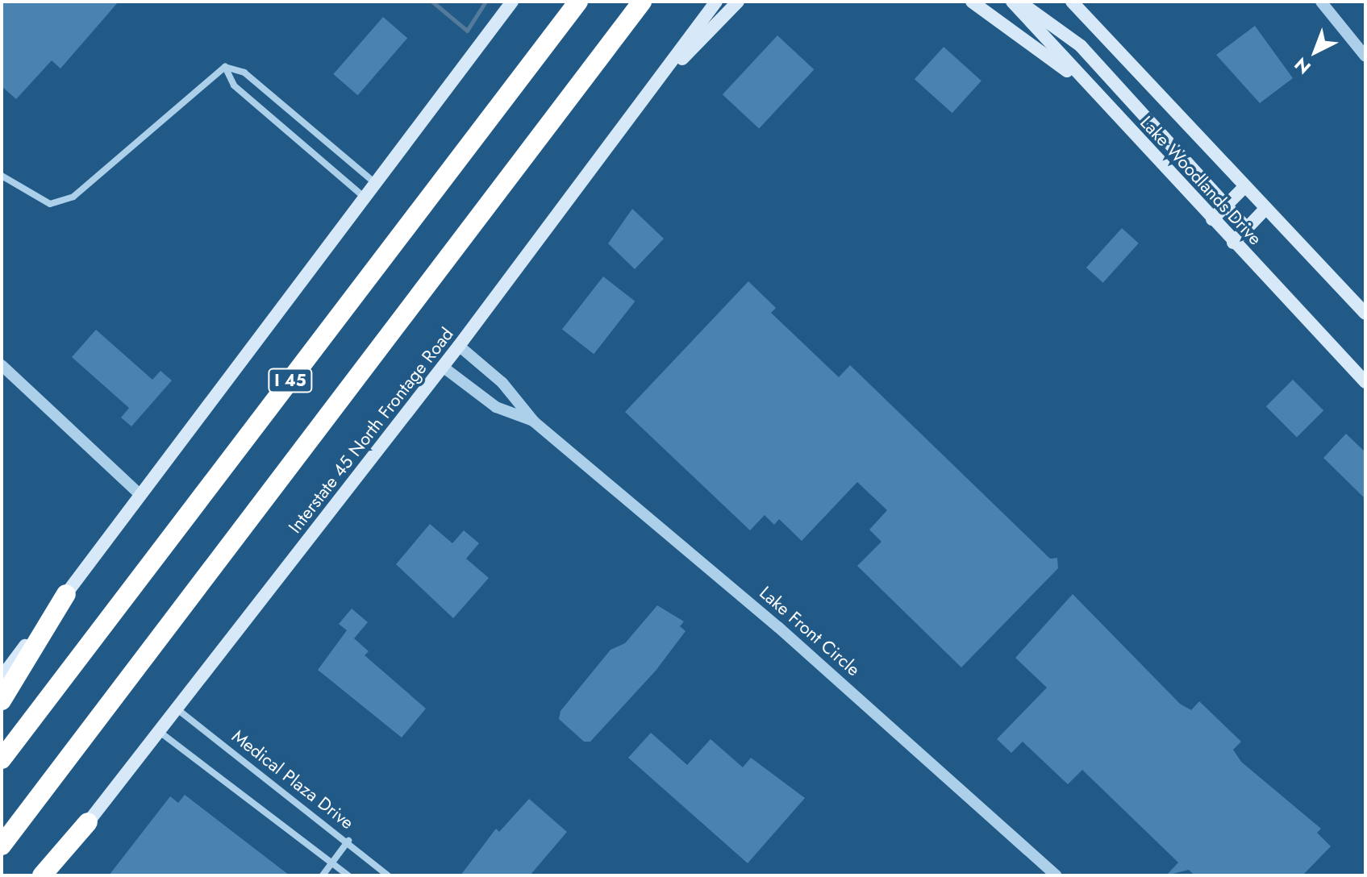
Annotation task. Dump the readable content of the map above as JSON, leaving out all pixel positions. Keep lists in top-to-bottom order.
{
  "streets": {
    "highway": ["I 45"],
    "main road": ["Lake Woodlands Drive", "Interstate 45 North Frontage Road"],
    "street": ["Lake Front Circle", "Medical Plaza Drive"]
  },
  "crossings": [
    ["Interstate 45 North Frontage Road", "Lake Front Circle"],
    ["Interstate 45 North Frontage Road", "Medical Plaza Drive"]
  ],
  "north": "bottom left"
}
